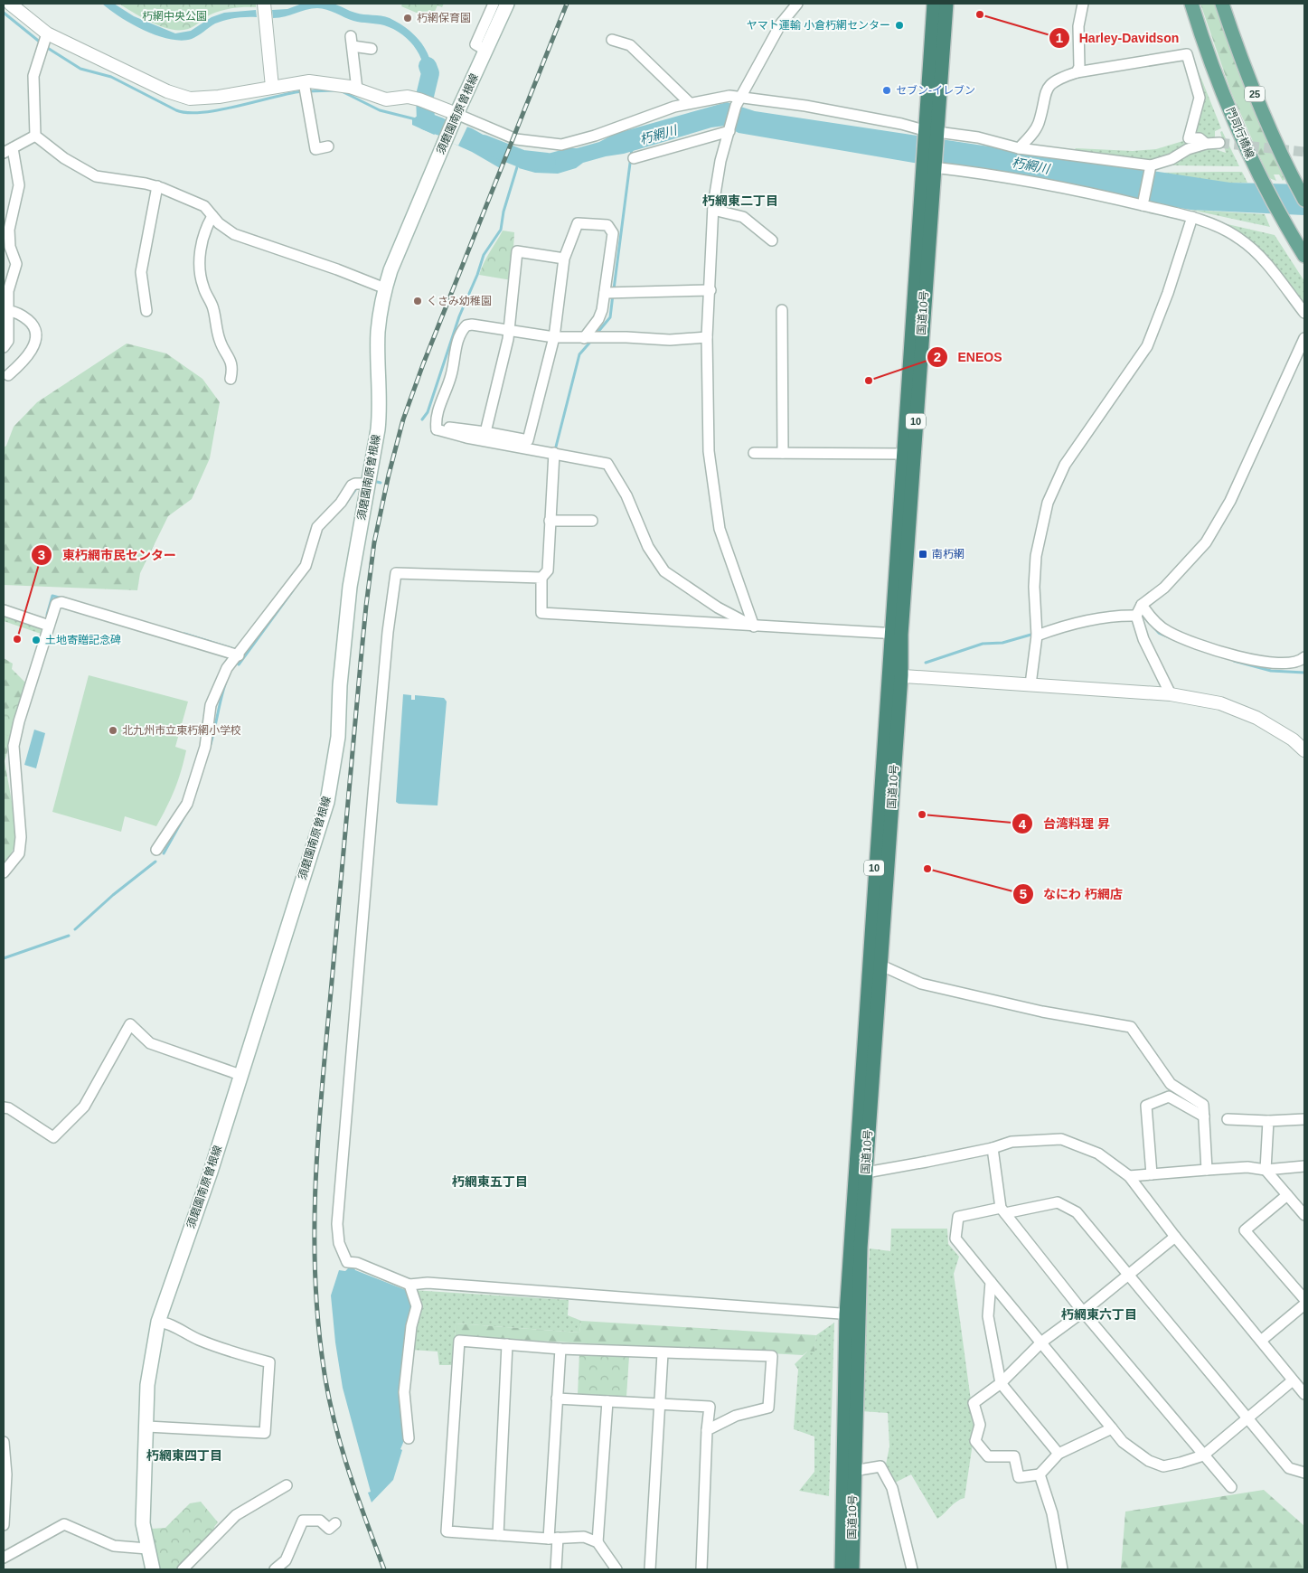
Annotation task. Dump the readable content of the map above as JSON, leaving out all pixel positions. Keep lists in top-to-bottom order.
{
  "streets": {
    "highway": ["国道10号", "10"],
    "main road": ["25", "須磨園南原曽根線", "門司行橋線"]
  },
  "districts": [
    "朽網東二丁目",
    "朽網東五丁目",
    "朽網東六丁目",
    "朽網東四丁目"
  ],
  "water": ["朽網川"],
  "parks": ["朽網中央公園"],
  "places": {
    "other": [
      "Harley-Davidson",
      "朽網保育園",
      "ヤマト運輸 小倉朽網センター",
      "セブン-イレブン",
      "くさみ幼稚園",
      "ENEOS",
      "東朽網市民センター",
      "土地寄贈記念碑",
      "北九州市立東朽網小学校",
      "台湾料理 昇",
      "なにわ 朽網店"
    ],
    "transit": ["南朽網"]
  }
}
